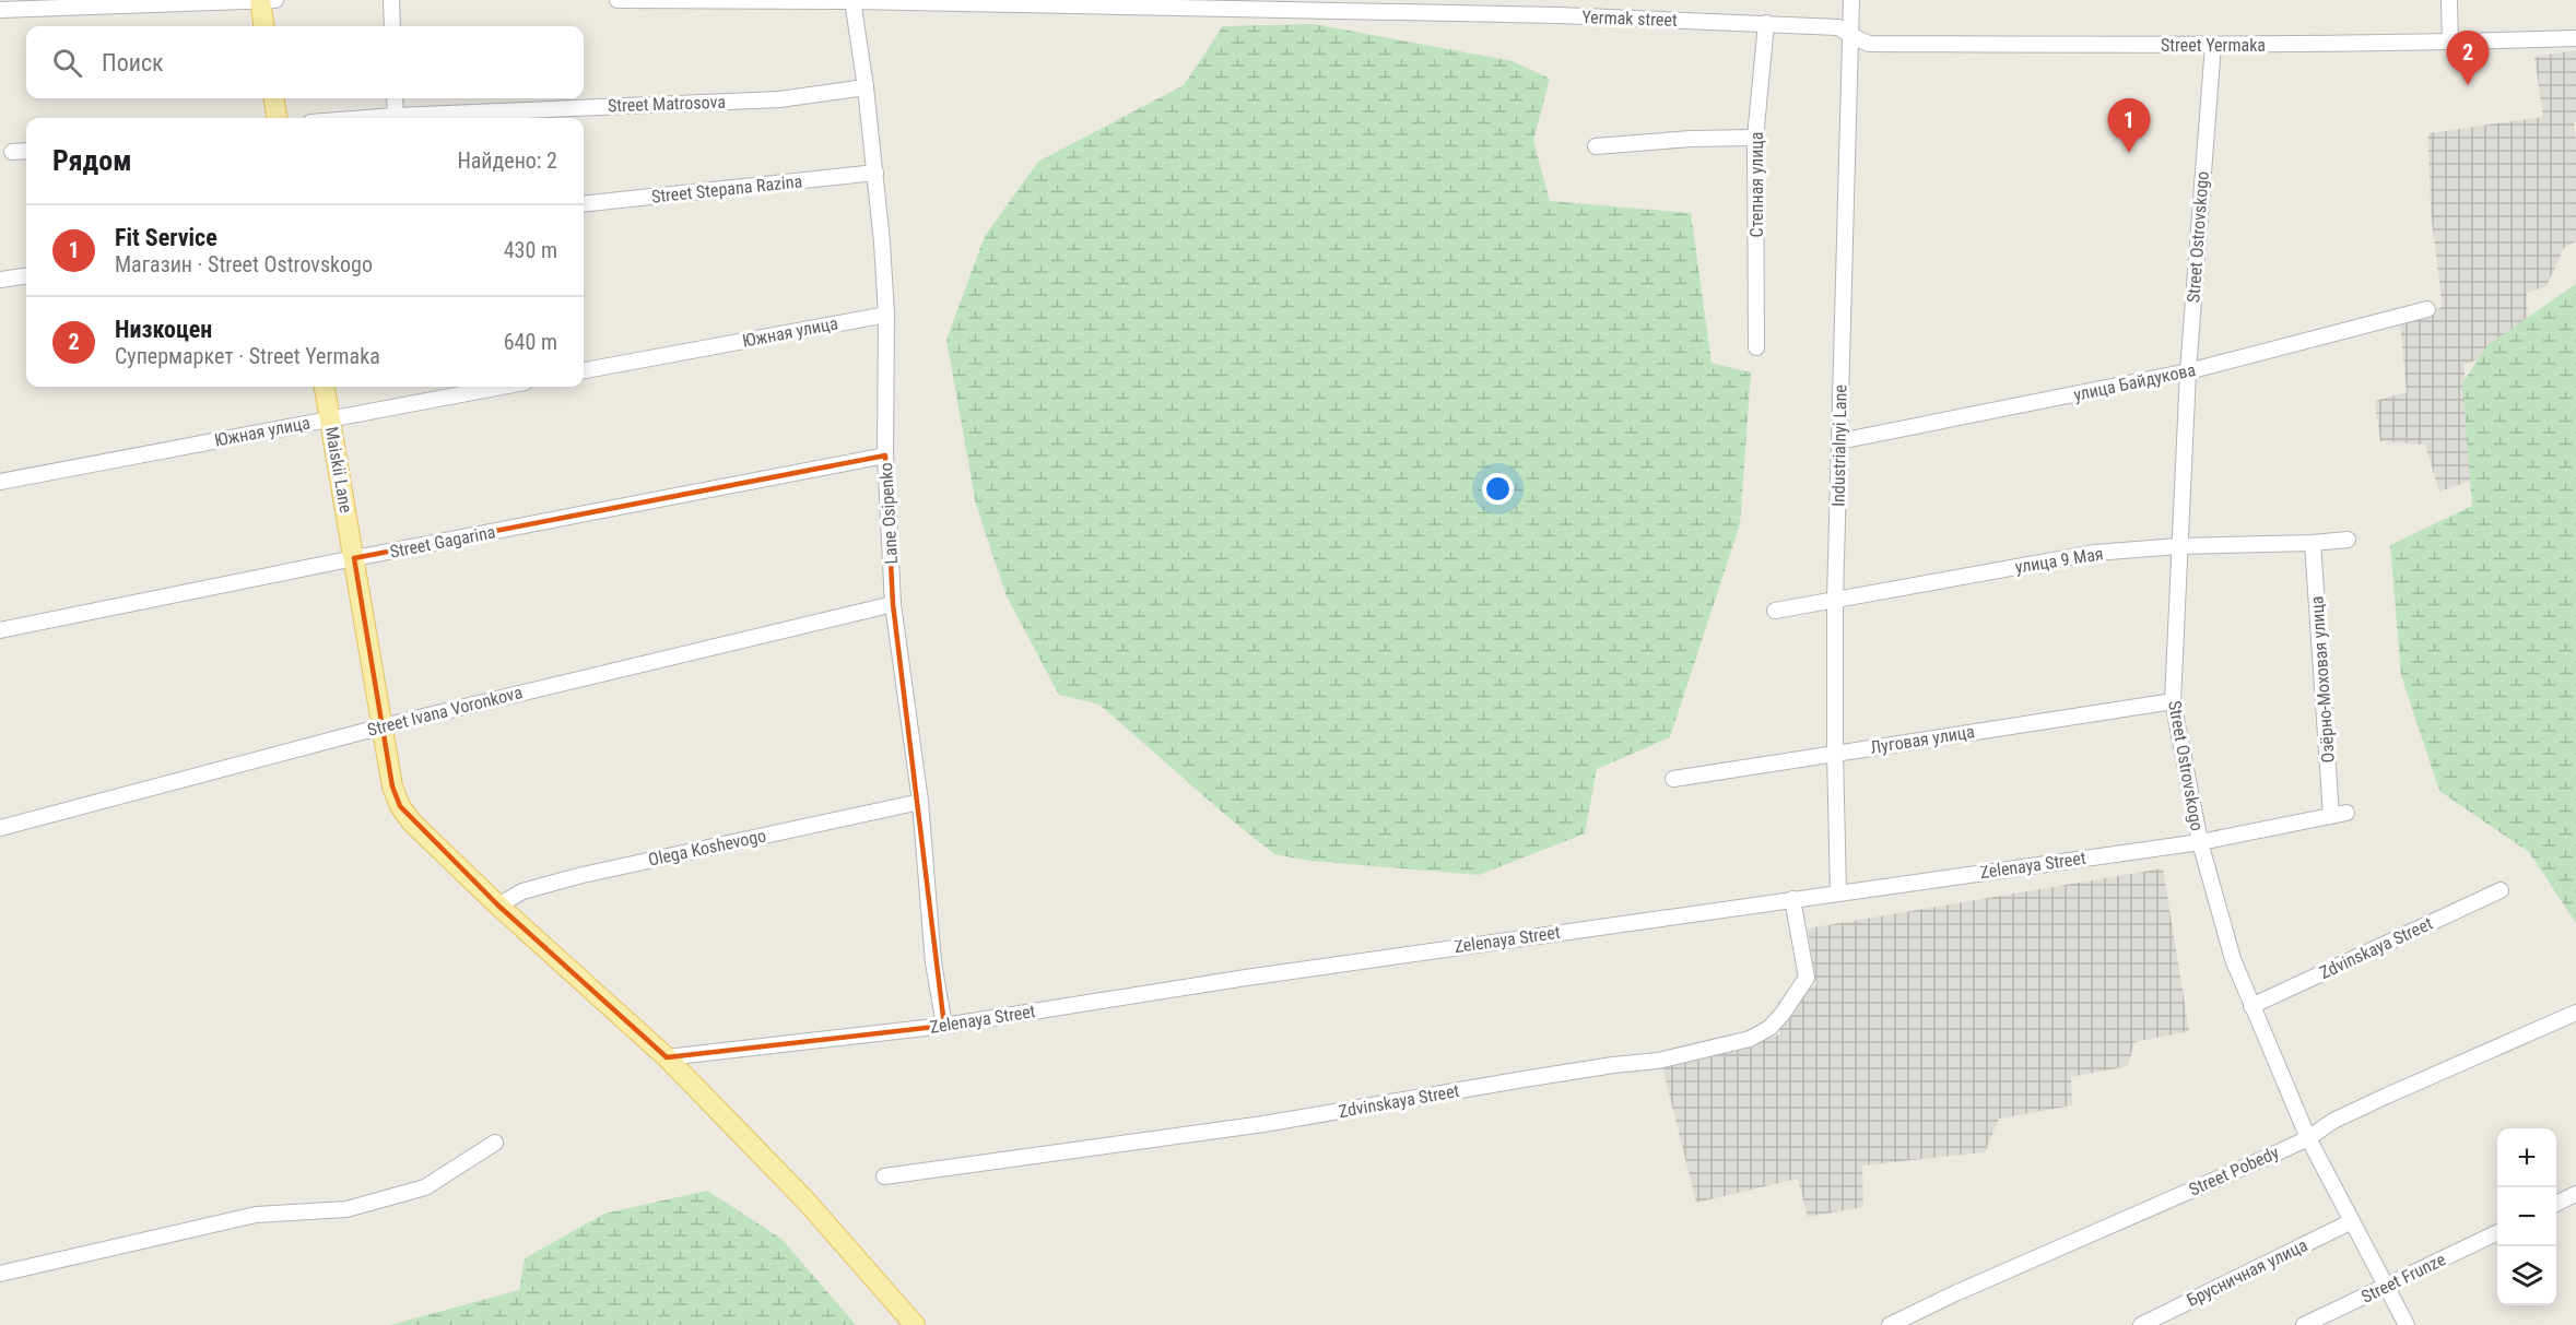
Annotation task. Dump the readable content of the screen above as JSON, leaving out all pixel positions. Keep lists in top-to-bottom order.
{
  "streets": {
    "main road": ["Maiskii Lane"],
    "street": [
      "Yermak street",
      "Street Yermaka",
      "Street Matrosova",
      "Степная улица",
      "Street Stepana Razina",
      "Street Ostrovskogo",
      "Южная улица",
      "улица Байдукова",
      "Industrialnyi Lane",
      "Lane Osipenko",
      "Street Gagarina",
      "улица 9 Мая",
      "Озёрно-Моховая улица",
      "Street Ivana Voronkova",
      "Луговая улица",
      "Olega Koshevogo",
      "Zelenaya Street",
      "Zdvinskaya Street",
      "Street Pobedy",
      "Брусничная улица",
      "Street Frunze"
    ]
  },
  "crossings": [
    ["Yermak street", "Street Yermaka"],
    ["Yermak street", "Степная улица"],
    ["Yermak street", "Industrialnyi Lane"],
    ["Yermak street", "Lane Osipenko"],
    ["Street Yermaka", "Street Ostrovskogo"],
    ["Street Yermaka", "Industrialnyi Lane"],
    ["Street Matrosova", "Lane Osipenko"],
    ["Street Stepana Razina", "Lane Osipenko"],
    ["Street Ostrovskogo", "улица Байдукова"],
    ["Street Ostrovskogo", "улица 9 Мая"],
    ["Street Ostrovskogo", "Луговая улица"],
    ["Street Ostrovskogo", "Zelenaya Street"],
    ["Street Ostrovskogo", "Zdvinskaya Street"],
    ["Street Ostrovskogo", "Street Pobedy"],
    ["Street Ostrovskogo", "Брусничная улица"],
    ["Street Ostrovskogo", "Street Frunze"],
    ["Южная улица", "Maiskii Lane"],
    ["Южная улица", "Lane Osipenko"],
    ["улица Байдукова", "Industrialnyi Lane"],
    ["Industrialnyi Lane", "улица 9 Мая"],
    ["Industrialnyi Lane", "Луговая улица"],
    ["Industrialnyi Lane", "Zelenaya Street"],
    ["Maiskii Lane", "Street Gagarina"],
    ["Maiskii Lane", "Street Ivana Voronkova"],
    ["Maiskii Lane", "Olega Koshevogo"],
    ["Maiskii Lane", "Zelenaya Street"],
    ["Lane Osipenko", "Street Gagarina"],
    ["Lane Osipenko", "Street Ivana Voronkova"],
    ["Lane Osipenko", "Olega Koshevogo"],
    ["Lane Osipenko", "Zelenaya Street"],
    ["улица 9 Мая", "Озёрно-Моховая улица"],
    ["Озёрно-Моховая улица", "Zelenaya Street"],
    ["Zelenaya Street", "Zdvinskaya Street"]
  ],
  "page": {
    "search": "Поиск",
    "pins": ["2", "1"],
    "heading": ["Рядом", "Найдено: 2"],
    "list": [
      {
        "mark": "1",
        "name": "Fit Service",
        "note": "Магазин · Street Ostrovskogo",
        "value": "430 m"
      },
      {
        "mark": "2",
        "name": "Низкоцен",
        "note": "Супермаркет · Street Yermaka",
        "value": "640 m"
      }
    ],
    "map_buttons": ["+", "−"]
  }
}
